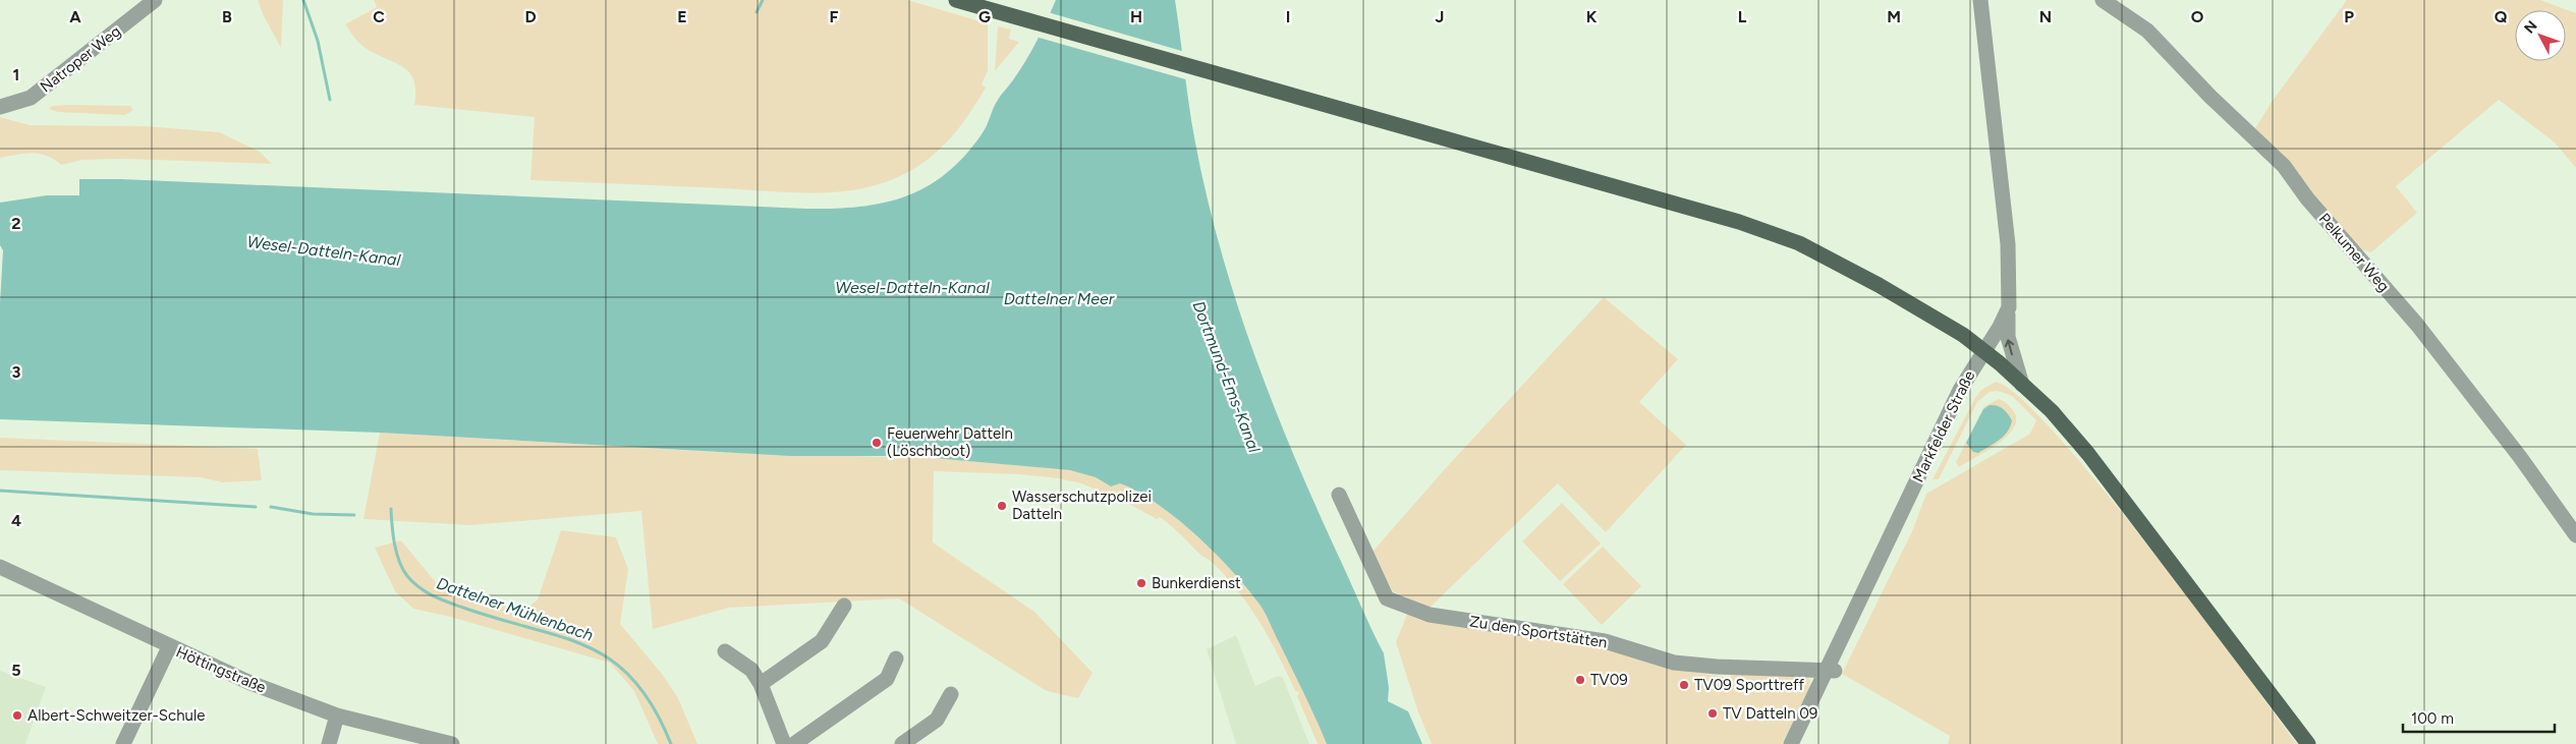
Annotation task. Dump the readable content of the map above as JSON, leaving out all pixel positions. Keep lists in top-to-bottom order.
{
  "streets": {
    "street": [
      "Natroper Weg",
      "Pelkumer Weg",
      "Markfelder Straße",
      "Zu den Sportstätten",
      "Höttingstraße"
    ]
  },
  "crossings": [
    ["Markfelder Straße", "Zu den Sportstätten"]
  ],
  "water": [
    "Wesel-Datteln-Kanal",
    "Dattelner Meer",
    "Dortmund-Ems-Kanal",
    "Dattelner Mühlenbach"
  ],
  "places": [
    "Feuerwehr Datteln (Löschboot)",
    "Wasserschutzpolizei Datteln",
    "Bunkerdienst",
    "TV09",
    "TV09 Sporttreff",
    "TV Datteln 09",
    "Albert-Schweitzer-Schule"
  ],
  "scale_bar": "100 m",
  "north": "top left",
  "grid": {
    "columns": [
      "A",
      "B",
      "C",
      "D",
      "E",
      "F",
      "G",
      "H",
      "I",
      "J",
      "K",
      "L",
      "M",
      "N",
      "O",
      "P",
      "Q"
    ],
    "rows": [
      "1",
      "2",
      "3",
      "4",
      "5"
    ]
  }
}
